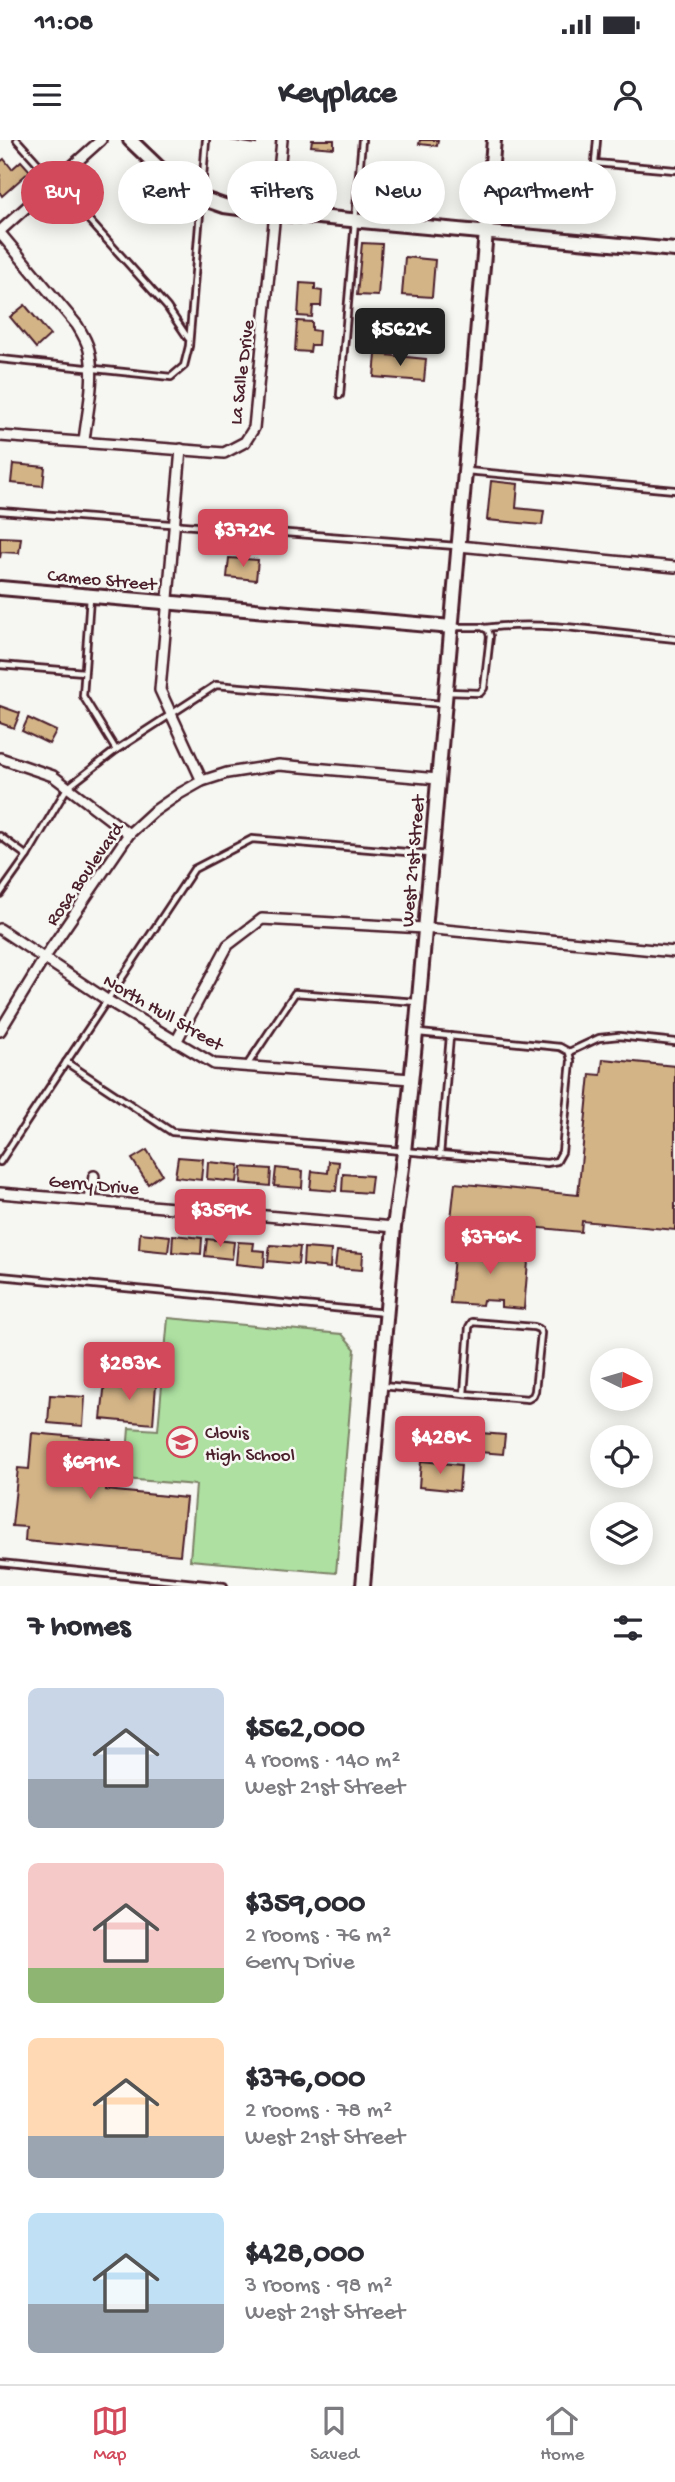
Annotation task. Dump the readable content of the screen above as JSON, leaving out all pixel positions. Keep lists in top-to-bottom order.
{
  "streets": {
    "main road": ["Cameo Street", "West 21st Street"],
    "street": [
      "La Salle Drive",
      "Rosa Boulevard",
      "North Hull Street",
      "Gerry Drive"
    ]
  },
  "crossings": [
    ["Cameo Street", "West 21st Street"],
    ["West 21st Street", "Rosa Boulevard"],
    ["West 21st Street", "North Hull Street"],
    ["West 21st Street", "Gerry Drive"],
    ["Rosa Boulevard", "North Hull Street"]
  ],
  "places": {
    "school or university": ["Clovis High School"]
  },
  "north": "right",
  "page": {
    "status": "11:08",
    "header": "Keyplace",
    "chip": [
      "Buy",
      "Rent",
      "Filters",
      "New",
      "Apartment"
    ],
    "price": [
      "$562K",
      "$372K",
      "$359K",
      "$376K",
      "$283K",
      "$428K",
      "$691K"
    ],
    "heading": "7 homes",
    "list": [
      {
        "name": "$562,000",
        "note": "4 rooms · 140 m² · West 21st Street"
      },
      {
        "name": "$359,000",
        "note": "2 rooms · 76 m² · Gerry Drive"
      },
      {
        "name": "$376,000",
        "note": "2 rooms · 78 m² · West 21st Street"
      },
      {
        "name": "$428,000",
        "note": "3 rooms · 98 m² · West 21st Street"
      }
    ],
    "tabs": ["Map", "Saved", "Home"]
  }
}
